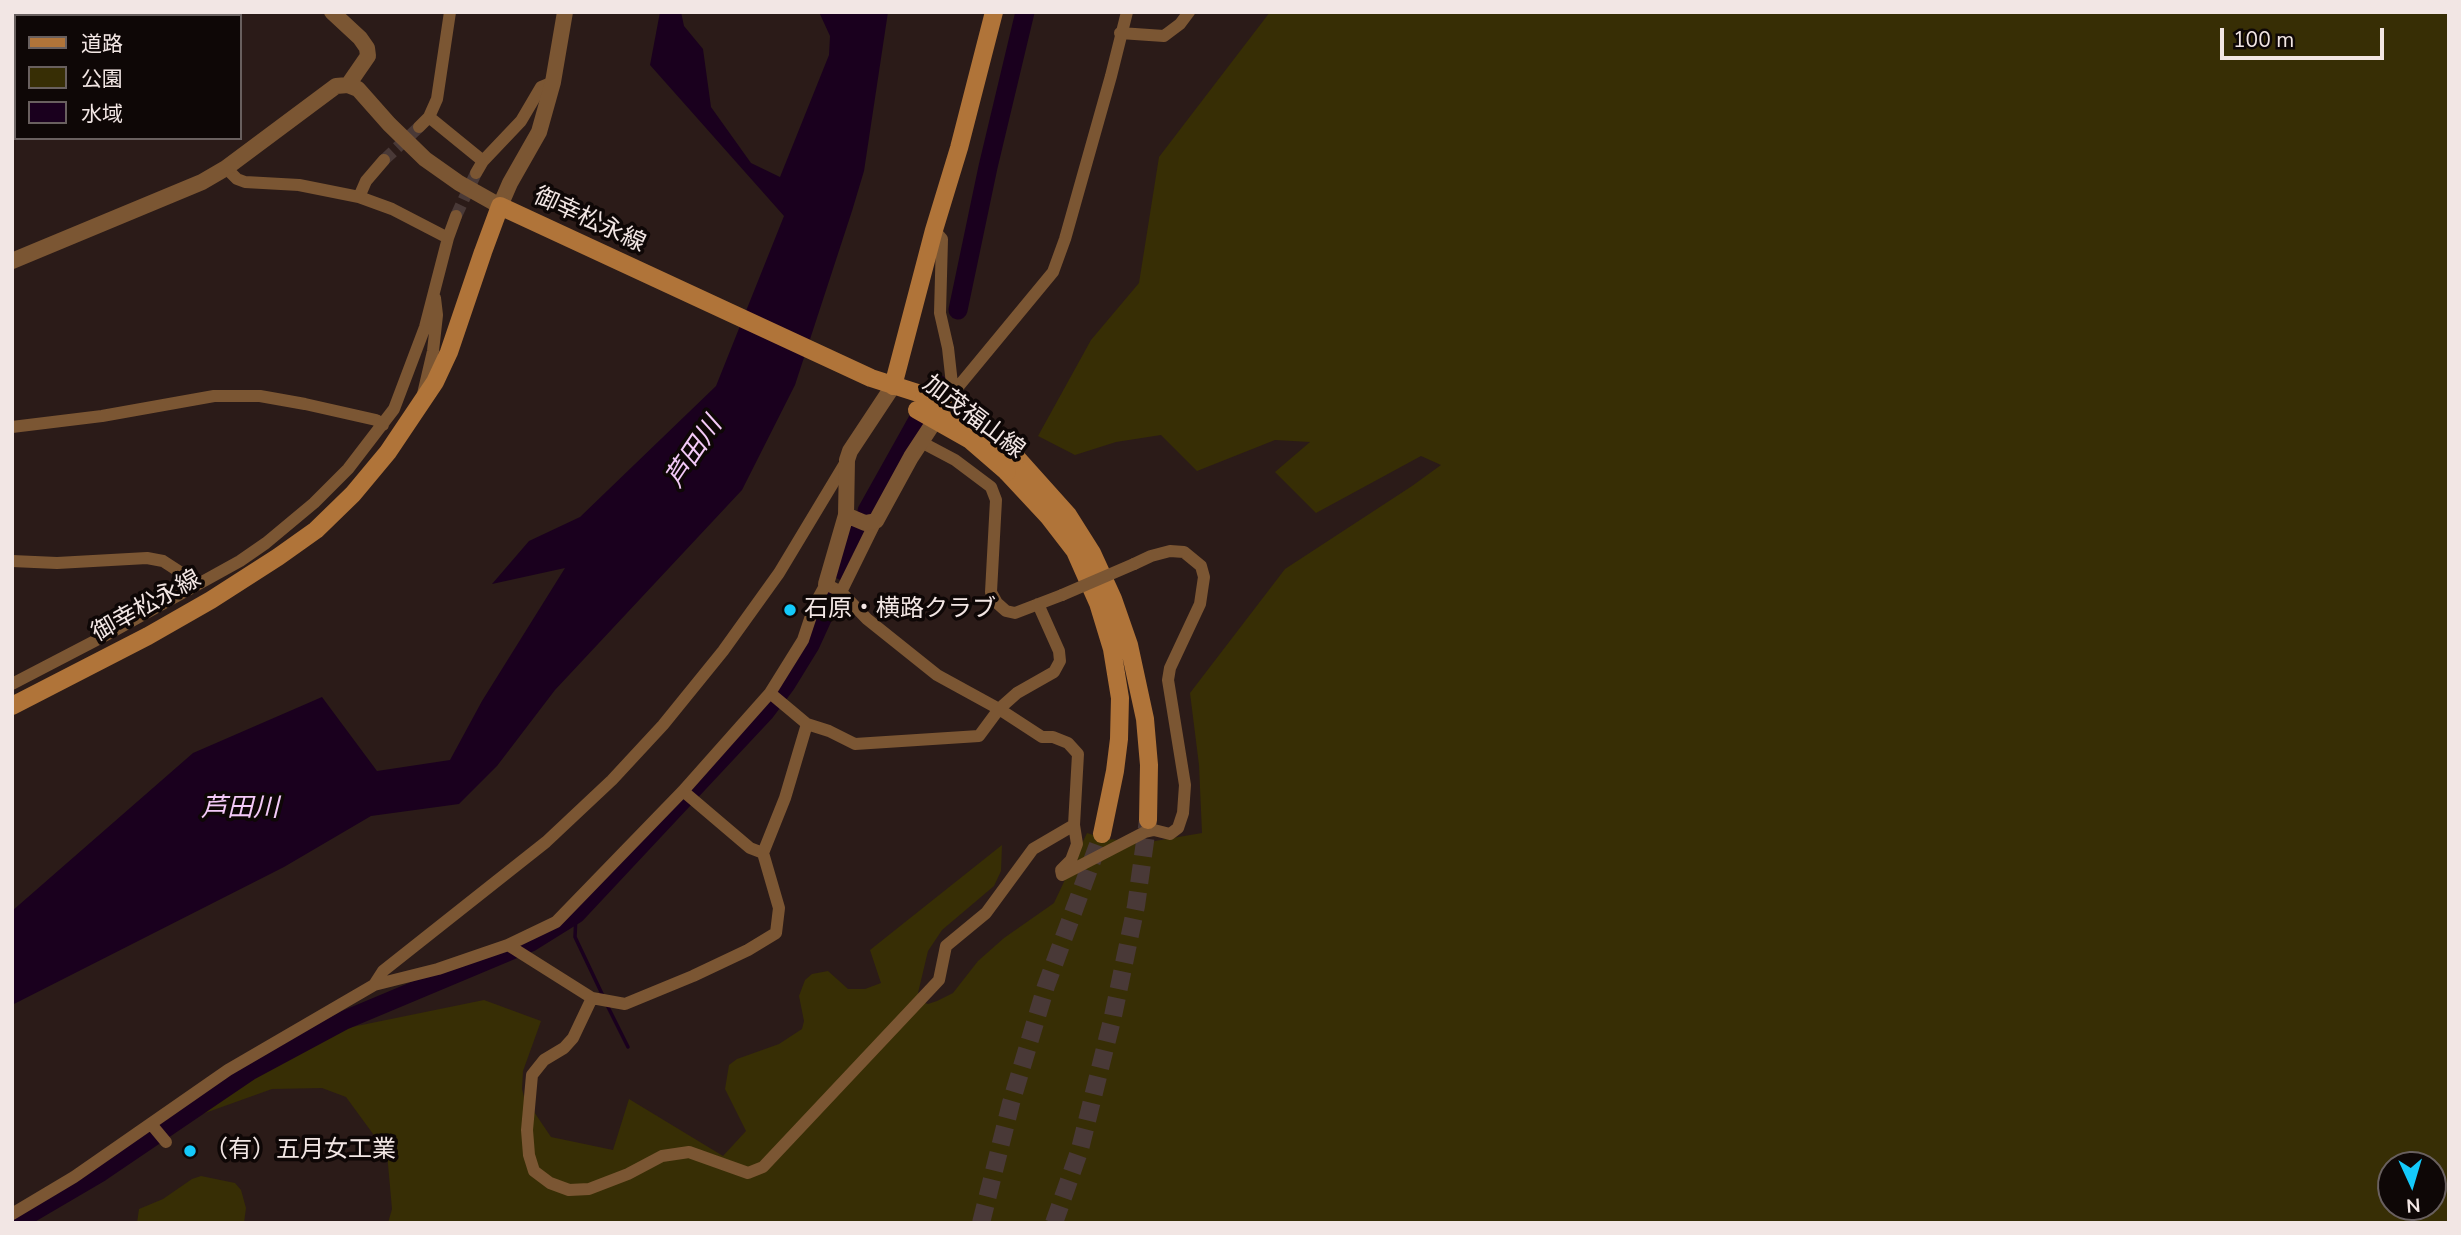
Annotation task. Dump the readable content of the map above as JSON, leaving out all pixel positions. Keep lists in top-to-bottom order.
{
  "streets": {
    "main road": ["御幸松永線", "加茂福山線"]
  },
  "crossings": [
    ["御幸松永線", "加茂福山線"]
  ],
  "water": ["芦田川"],
  "places": ["石原・横路クラブ", "（有）五月女工業"],
  "legend": ["道路", "公園", "水域"],
  "scale_bar": "100 m",
  "north": "bottom"
}
